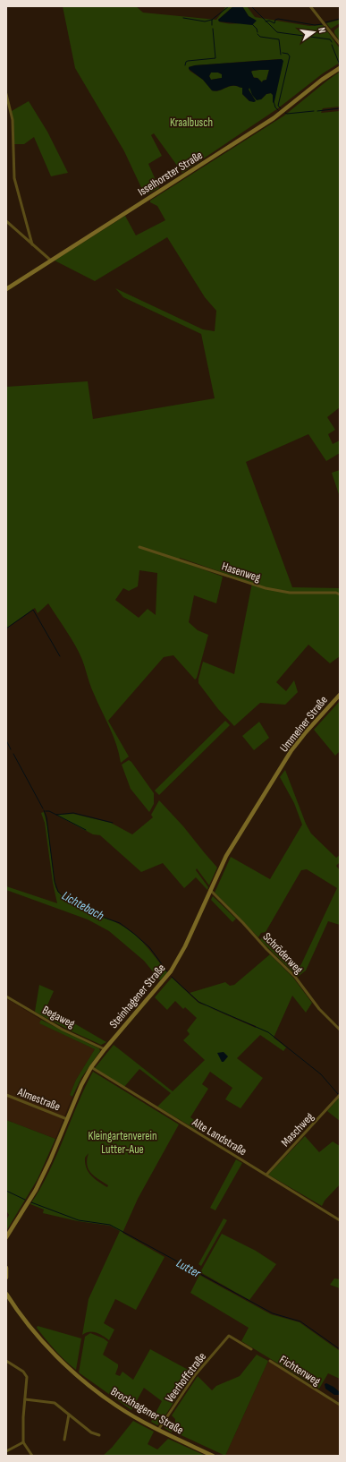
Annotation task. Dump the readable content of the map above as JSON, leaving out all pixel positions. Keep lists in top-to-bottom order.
{
  "streets": {
    "main road": [
      "Isselhorster Straße",
      "Ummelner Straße",
      "Steinhagener Straße",
      "Brockhagener Straße"
    ],
    "street": [
      "Hasenweg",
      "Schröderweg",
      "Begaweg",
      "Almestraße",
      "Maschweg",
      "Alte Landstraße",
      "Fichtenweg",
      "Veerhoffstraße"
    ]
  },
  "crossings": [
    ["Ummelner Straße", "Steinhagener Straße"],
    ["Schröderweg", "Steinhagener Straße"],
    ["Steinhagener Straße", "Begaweg"],
    ["Steinhagener Straße", "Almestraße"],
    ["Steinhagener Straße", "Alte Landstraße"],
    ["Maschweg", "Alte Landstraße"],
    ["Veerhoffstraße", "Brockhagener Straße"]
  ],
  "water": ["Lichtebach", "Lutter"],
  "parks": ["Kraalbusch", "Kleingartenverein Lutter-Aue"],
  "north": "right"
}
